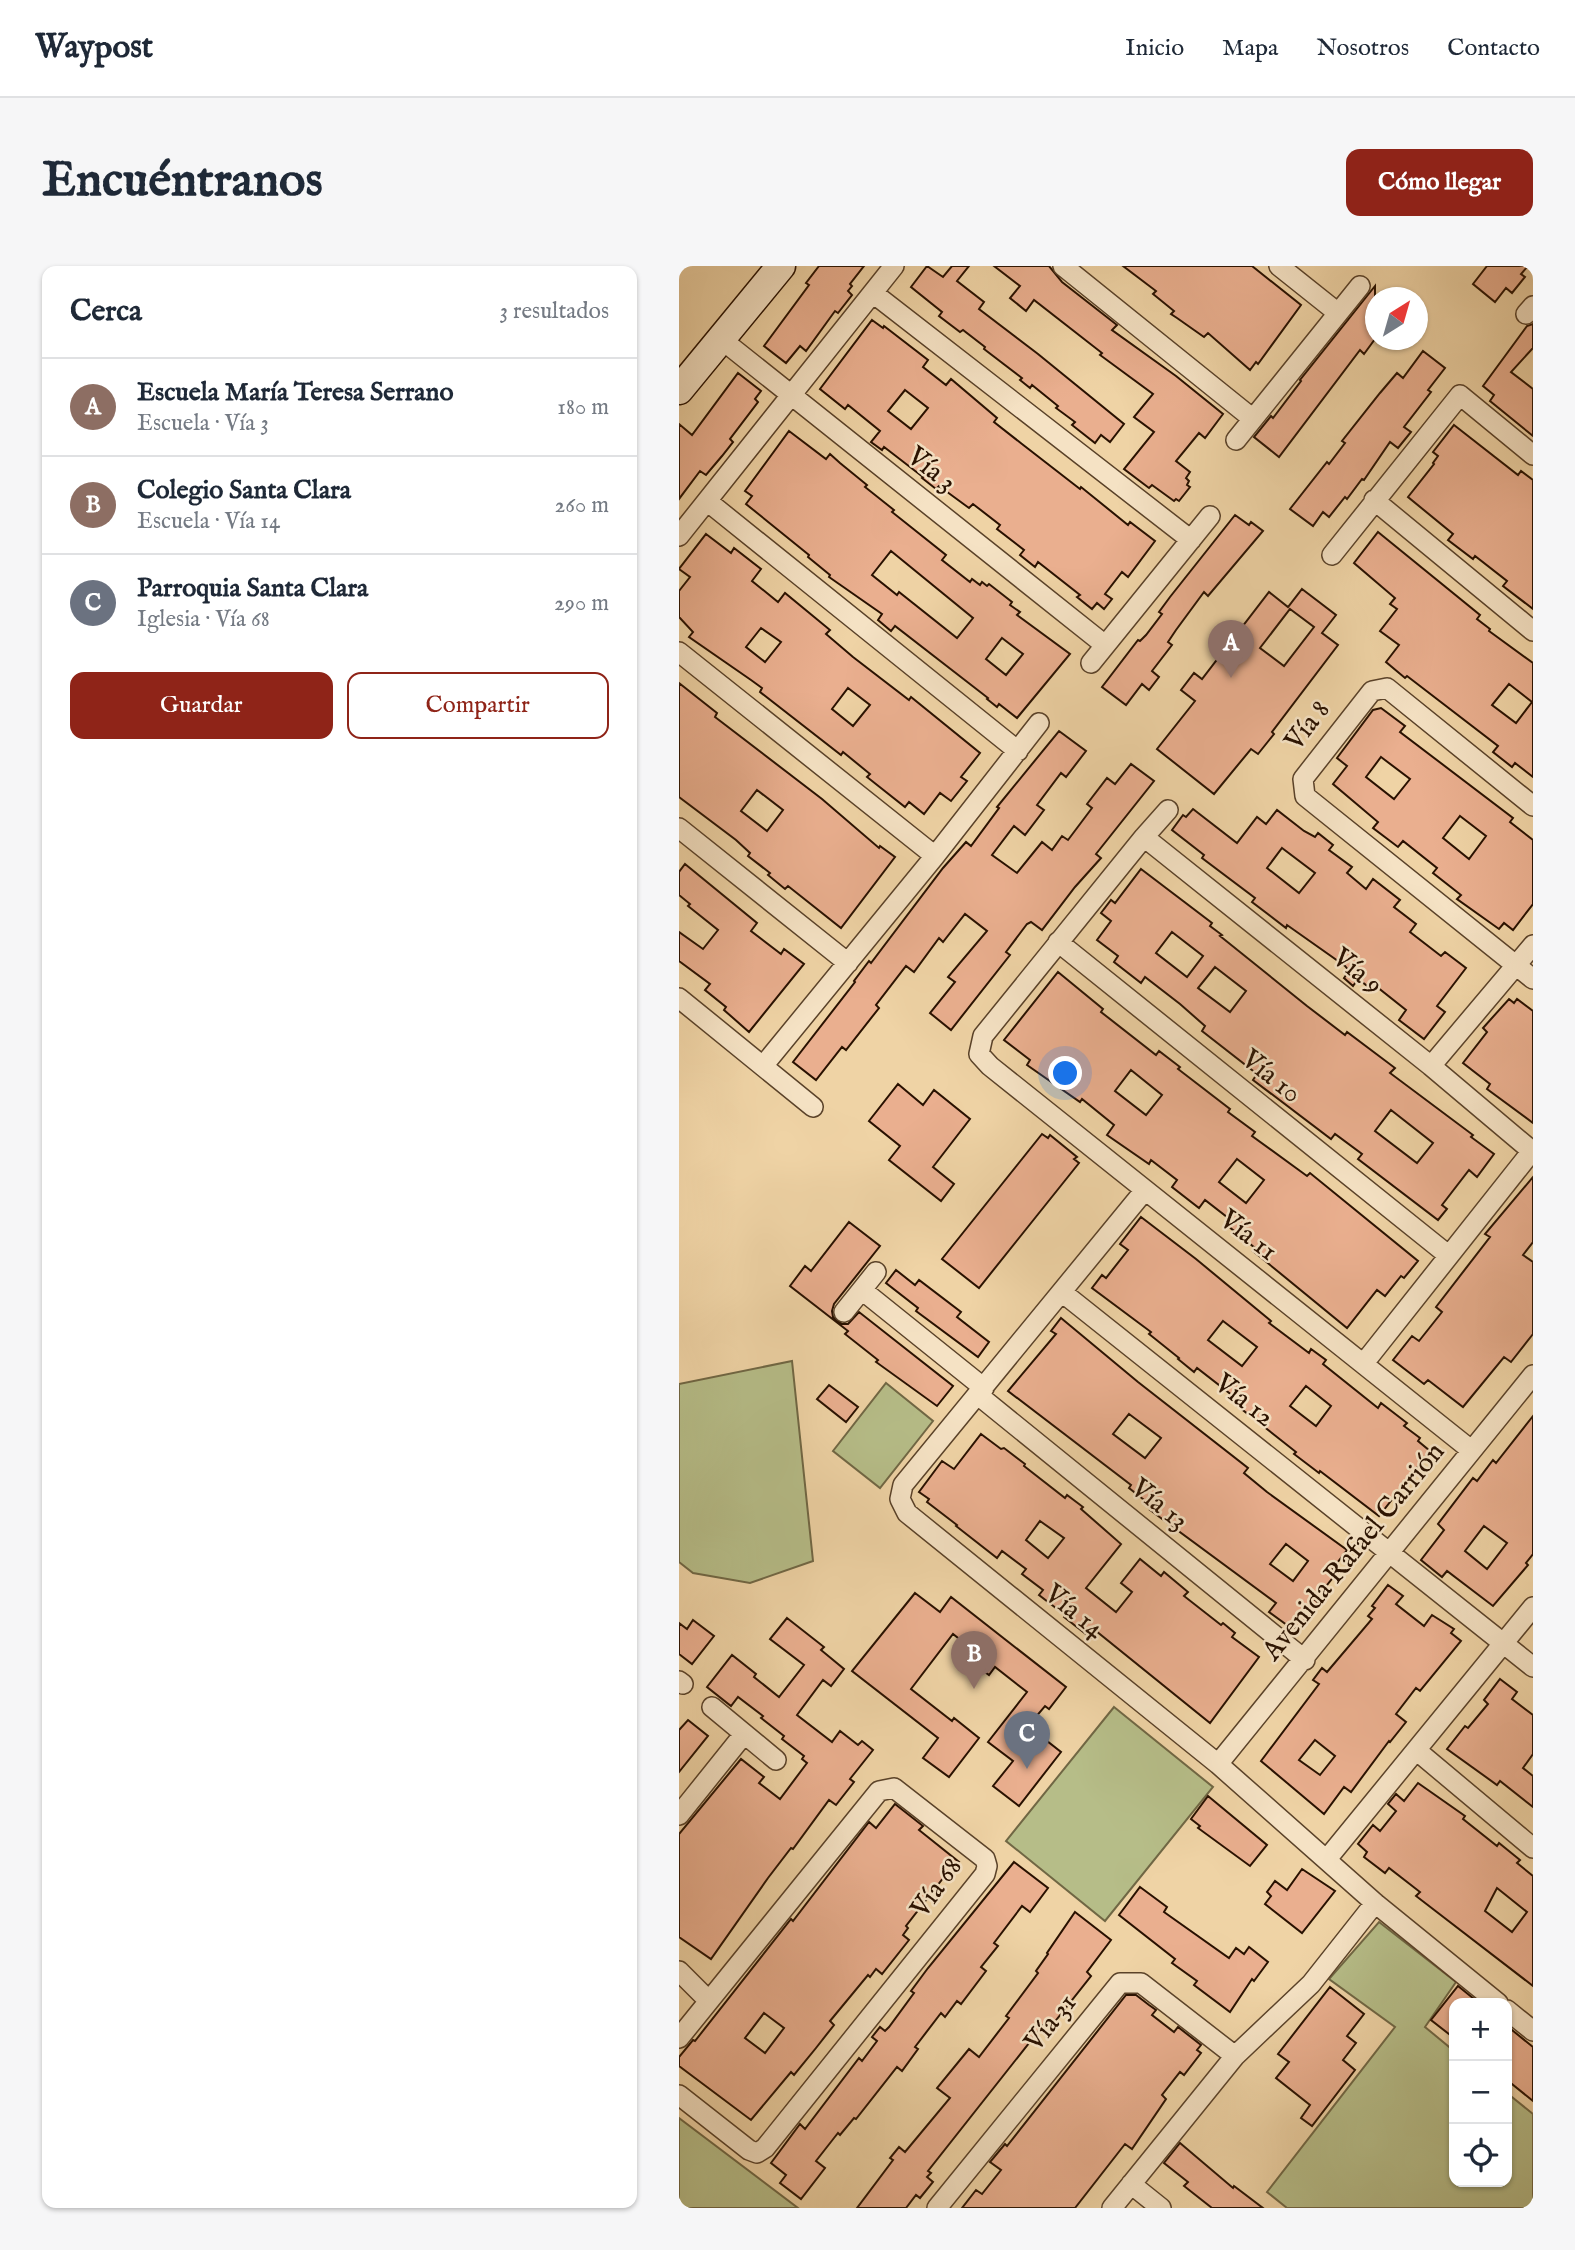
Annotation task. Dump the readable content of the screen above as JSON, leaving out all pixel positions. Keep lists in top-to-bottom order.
{
  "streets": {
    "street": [
      "Vía 3",
      "Vía 8",
      "Vía 9",
      "Vía 10",
      "Vía 11",
      "Vía 12",
      "Vía 13",
      "Avenida Rafael Carrión",
      "Vía 14",
      "Vía 68",
      "Vía 31"
    ]
  },
  "crossings": [
    ["Vía 10", "Vía 11"],
    ["Vía 11", "Avenida Rafael Carrión"],
    ["Vía 12", "Avenida Rafael Carrión"],
    ["Vía 13", "Avenida Rafael Carrión"],
    ["Vía 13", "Vía 14"],
    ["Avenida Rafael Carrión", "Vía 14"]
  ],
  "north": "top right",
  "page": {
    "header": "Waypost",
    "nav": [
      "Inicio",
      "Mapa",
      "Nosotros",
      "Contacto"
    ],
    "buttons": [
      "Cómo llegar",
      ["Guardar", "Compartir"]
    ],
    "title": "Encuéntranos",
    "heading": ["Cerca", "3 resultados"],
    "list": [
      {
        "mark": "A",
        "name": "Escuela María Teresa Serrano",
        "note": "Escuela · Vía 3",
        "value": "180 m"
      },
      {
        "mark": "B",
        "name": "Colegio Santa Clara",
        "note": "Escuela · Vía 14",
        "value": "260 m"
      },
      {
        "mark": "C",
        "name": "Parroquia Santa Clara",
        "note": "Iglesia · Vía 68",
        "value": "290 m"
      }
    ],
    "pins": ["A", "B", "C"],
    "map_buttons": ["+", "−"]
  }
}
